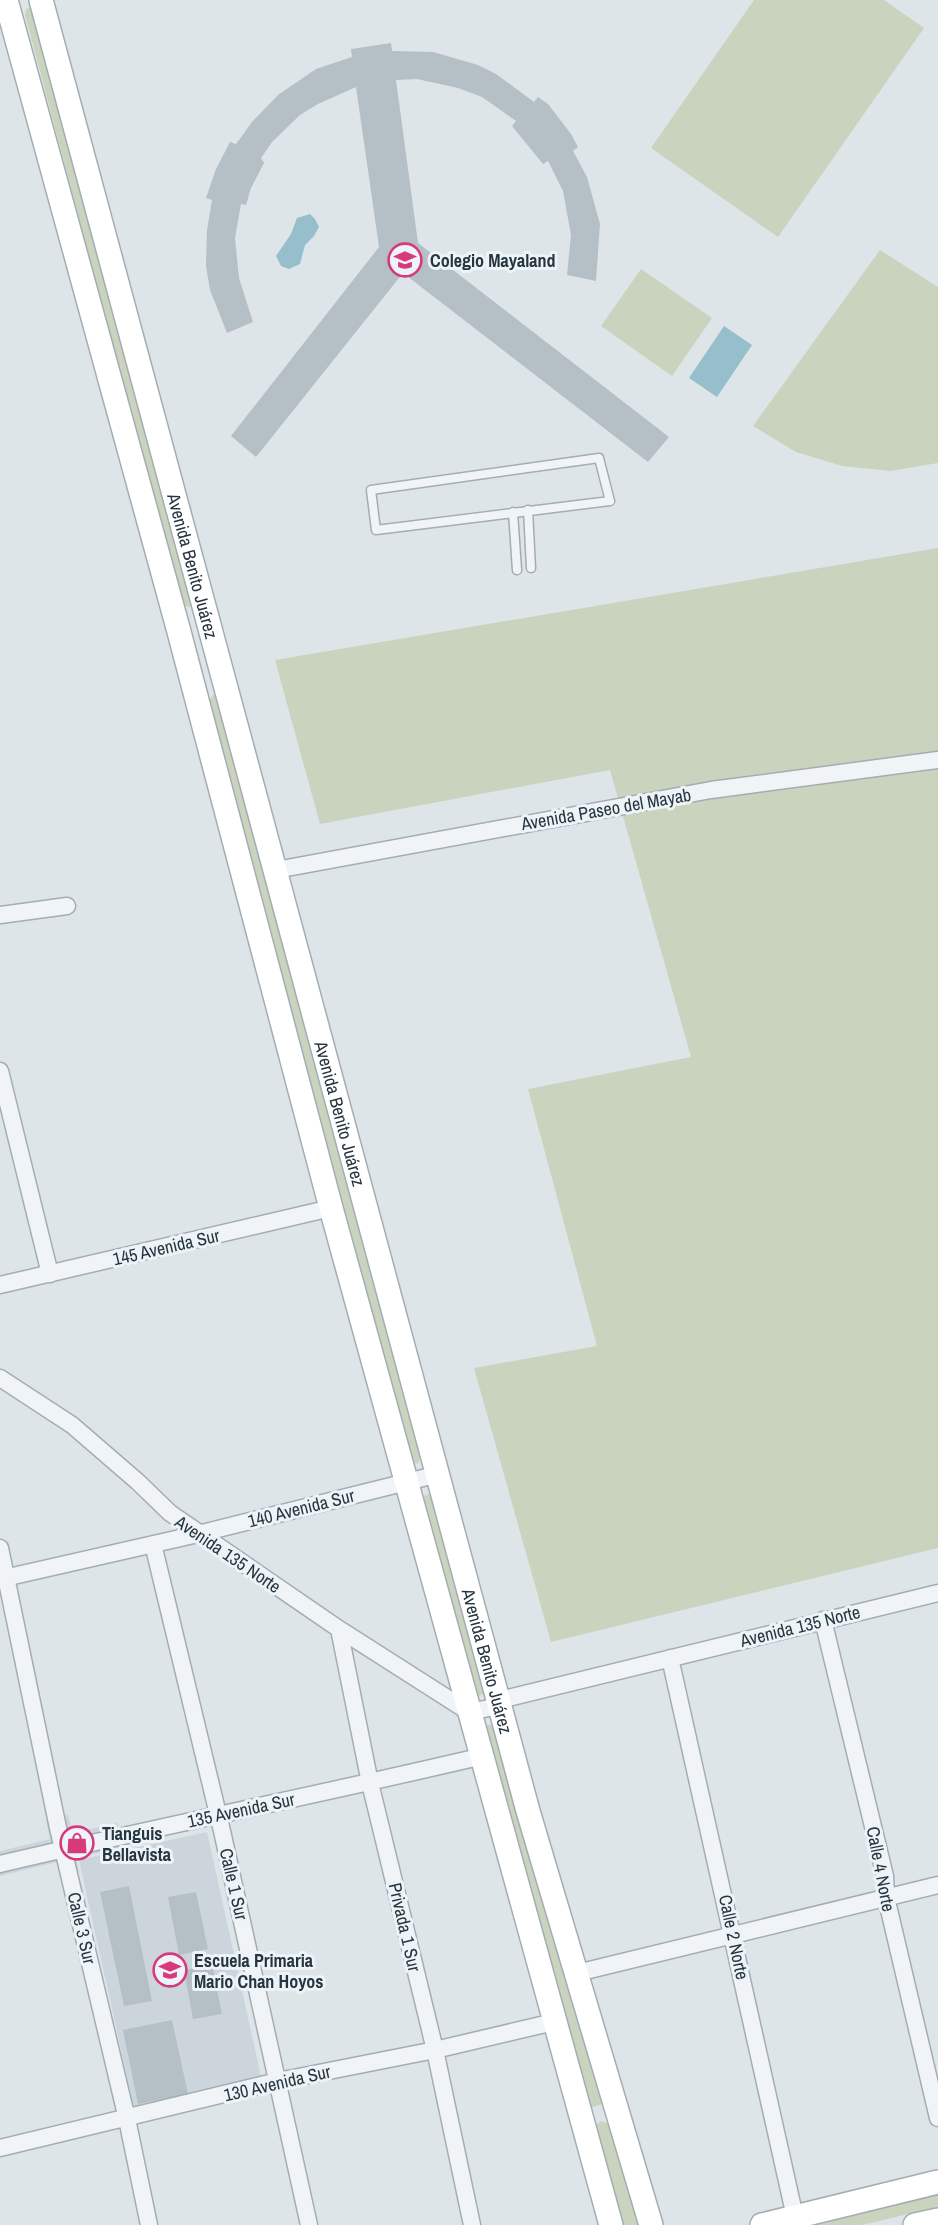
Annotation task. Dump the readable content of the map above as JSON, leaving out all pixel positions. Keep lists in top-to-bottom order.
{
  "streets": {
    "main road": ["Avenida Benito Juárez"],
    "street": [
      "Avenida Paseo del Mayab",
      "145 Avenida Sur",
      "140 Avenida Sur",
      "Avenida 135 Norte",
      "135 Avenida Sur",
      "Calle 4 Norte",
      "Calle 1 Sur",
      "Privada 1 Sur",
      "Calle 3 Sur",
      "Calle 2 Norte",
      "130 Avenida Sur"
    ]
  },
  "crossings": [
    ["Avenida Benito Juárez", "Avenida Paseo del Mayab"],
    ["Avenida Benito Juárez", "145 Avenida Sur"],
    ["Avenida Benito Juárez", "140 Avenida Sur"],
    ["Avenida Benito Juárez", "Avenida 135 Norte"],
    ["Avenida Benito Juárez", "135 Avenida Sur"],
    ["Avenida Benito Juárez", "130 Avenida Sur"],
    ["140 Avenida Sur", "Avenida 135 Norte"],
    ["140 Avenida Sur", "Calle 1 Sur"],
    ["140 Avenida Sur", "Calle 3 Sur"],
    ["Avenida 135 Norte", "Calle 4 Norte"],
    ["Avenida 135 Norte", "Privada 1 Sur"],
    ["Avenida 135 Norte", "Calle 2 Norte"],
    ["135 Avenida Sur", "Calle 1 Sur"],
    ["135 Avenida Sur", "Privada 1 Sur"],
    ["135 Avenida Sur", "Calle 3 Sur"],
    ["Calle 1 Sur", "130 Avenida Sur"],
    ["Privada 1 Sur", "130 Avenida Sur"],
    ["Calle 3 Sur", "130 Avenida Sur"]
  ],
  "places": {
    "school or university": ["Colegio Mayaland", "Escuela Primaria Mario Chan Hoyos"],
    "shop": ["Tianguis Bellavista"]
  }
}
